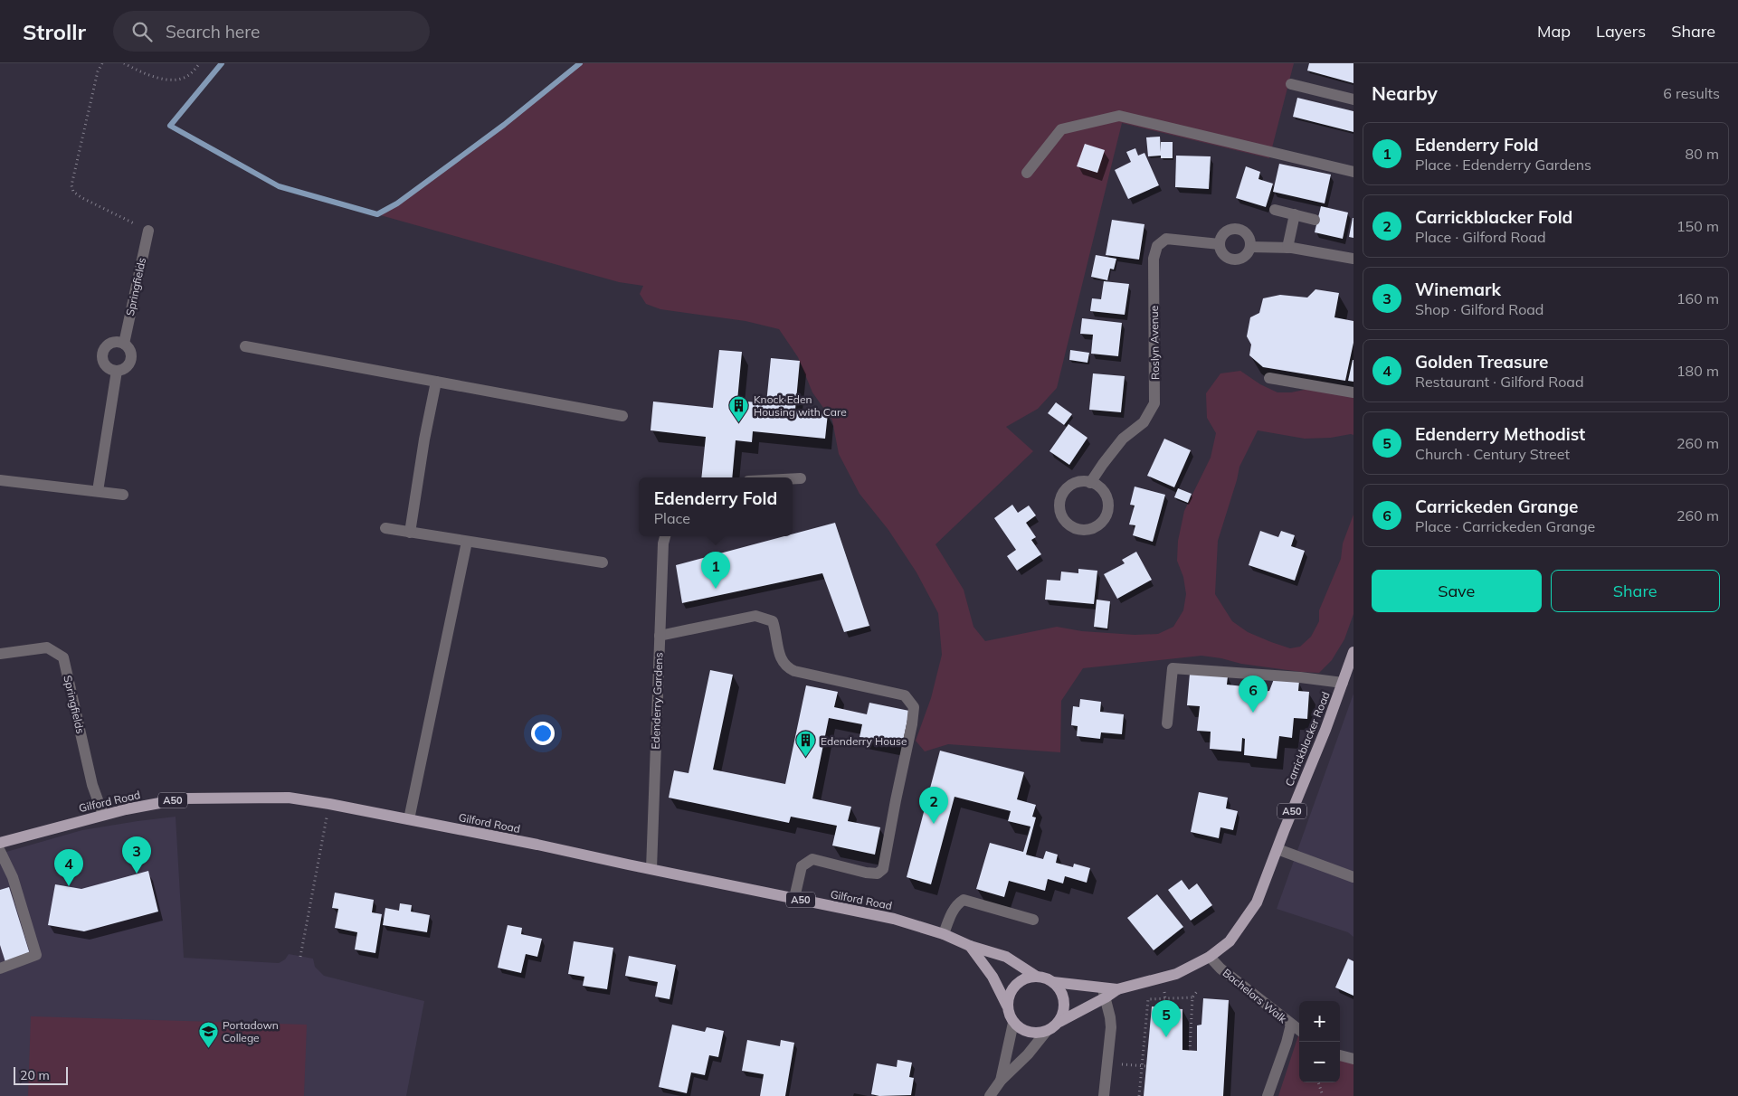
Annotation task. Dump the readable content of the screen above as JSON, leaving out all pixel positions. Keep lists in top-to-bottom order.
{
  "streets": {
    "main road": ["Carrickblacker Road", "A50", "Gilford Road"],
    "street": [
      "Springfields",
      "Roslyn Avenue",
      "Edenderry Gardens",
      "Bachelors Walk"
    ]
  },
  "crossings": [
    ["Springfields", "Gilford Road"],
    ["Edenderry Gardens", "Gilford Road"],
    ["Carrickblacker Road", "A50"],
    ["Carrickblacker Road", "Gilford Road"],
    ["Carrickblacker Road", "Bachelors Walk"],
    ["A50", "Gilford Road"]
  ],
  "places": {
    "building": ["Knock Eden Housing with Care", "Edenderry House"],
    "school or university": ["Portadown College"]
  },
  "scale_bar": "20 m",
  "page": {
    "header": "Strollr",
    "search": "Search here",
    "nav": ["Map", "Layers", "Share"],
    "heading": ["Nearby", "6 results"],
    "list": [
      {
        "mark": "1",
        "name": "Edenderry Fold",
        "note": "Place · Edenderry Gardens",
        "value": "80 m"
      },
      {
        "mark": "2",
        "name": "Carrickblacker Fold",
        "note": "Place · Gilford Road",
        "value": "150 m"
      },
      {
        "mark": "3",
        "name": "Winemark",
        "note": "Shop · Gilford Road",
        "value": "160 m"
      },
      {
        "mark": "4",
        "name": "Golden Treasure",
        "note": "Restaurant · Gilford Road",
        "value": "180 m"
      },
      {
        "mark": "5",
        "name": "Edenderry Methodist",
        "note": "Church · Century Street",
        "value": "260 m"
      },
      {
        "mark": "6",
        "name": "Carrickeden Grange",
        "note": "Place · Carrickeden Grange",
        "value": "260 m"
      }
    ],
    "popup": ["Edenderry Fold", "Place"],
    "pins": [
      "1",
      "6",
      "2",
      "3",
      "4",
      "5"
    ],
    "buttons": ["Save", "Share"],
    "map_buttons": ["+", "−"],
    "scale": "20 m"
  }
}
